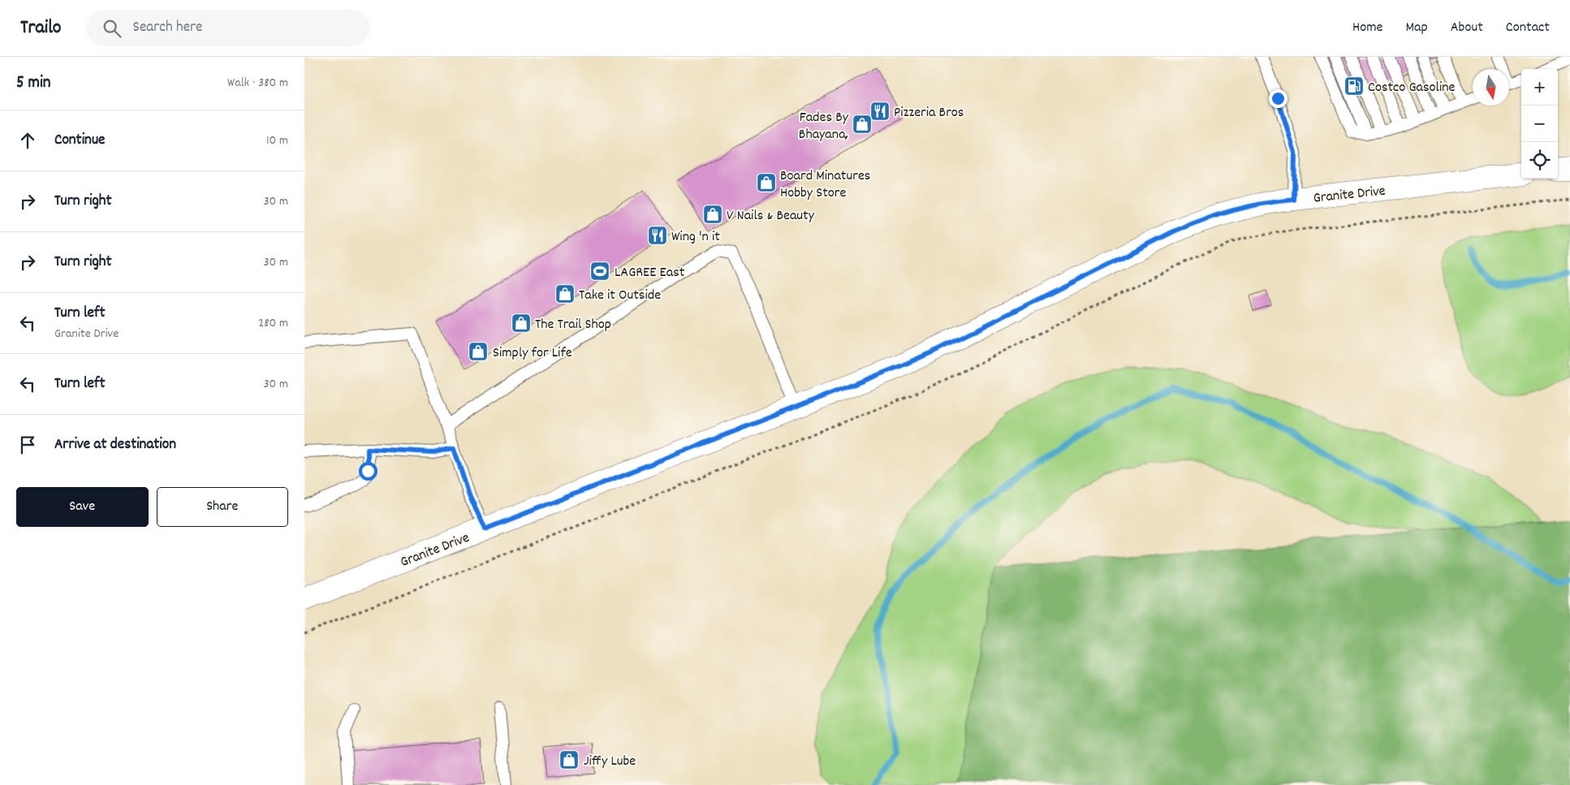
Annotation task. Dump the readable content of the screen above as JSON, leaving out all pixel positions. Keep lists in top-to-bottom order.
{
  "streets": {
    "street": ["Granite Drive"]
  },
  "places": {
    "fuel station": ["Costco Gasoline"],
    "restaurant": ["Pizzeria Bros", "Wing 'n it"],
    "shop": [
      "Fades By Bhayana,",
      "Board Minatures Hobby Store",
      "V Nails & Beauty",
      "Take it Outside",
      "The Trail Shop",
      "Simply for Life",
      "Jiffy Lube"
    ],
    "sports": ["LAGREE East"]
  },
  "north": "bottom",
  "page": {
    "header": "Trailo",
    "search": "Search here",
    "nav": [
      "Home",
      "Map",
      "About",
      "Contact"
    ],
    "heading": ["5 min", "Walk · 380 m"],
    "map_buttons": ["+", "−"],
    "list": [
      ["Continue", "10 m"],
      ["Turn right", "30 m"],
      ["Turn right", "30 m"],
      ["Turn left", "Granite Drive", "280 m"],
      ["Turn left", "30 m"],
      "Arrive at destination"
    ],
    "buttons": ["Save", "Share"]
  }
}
